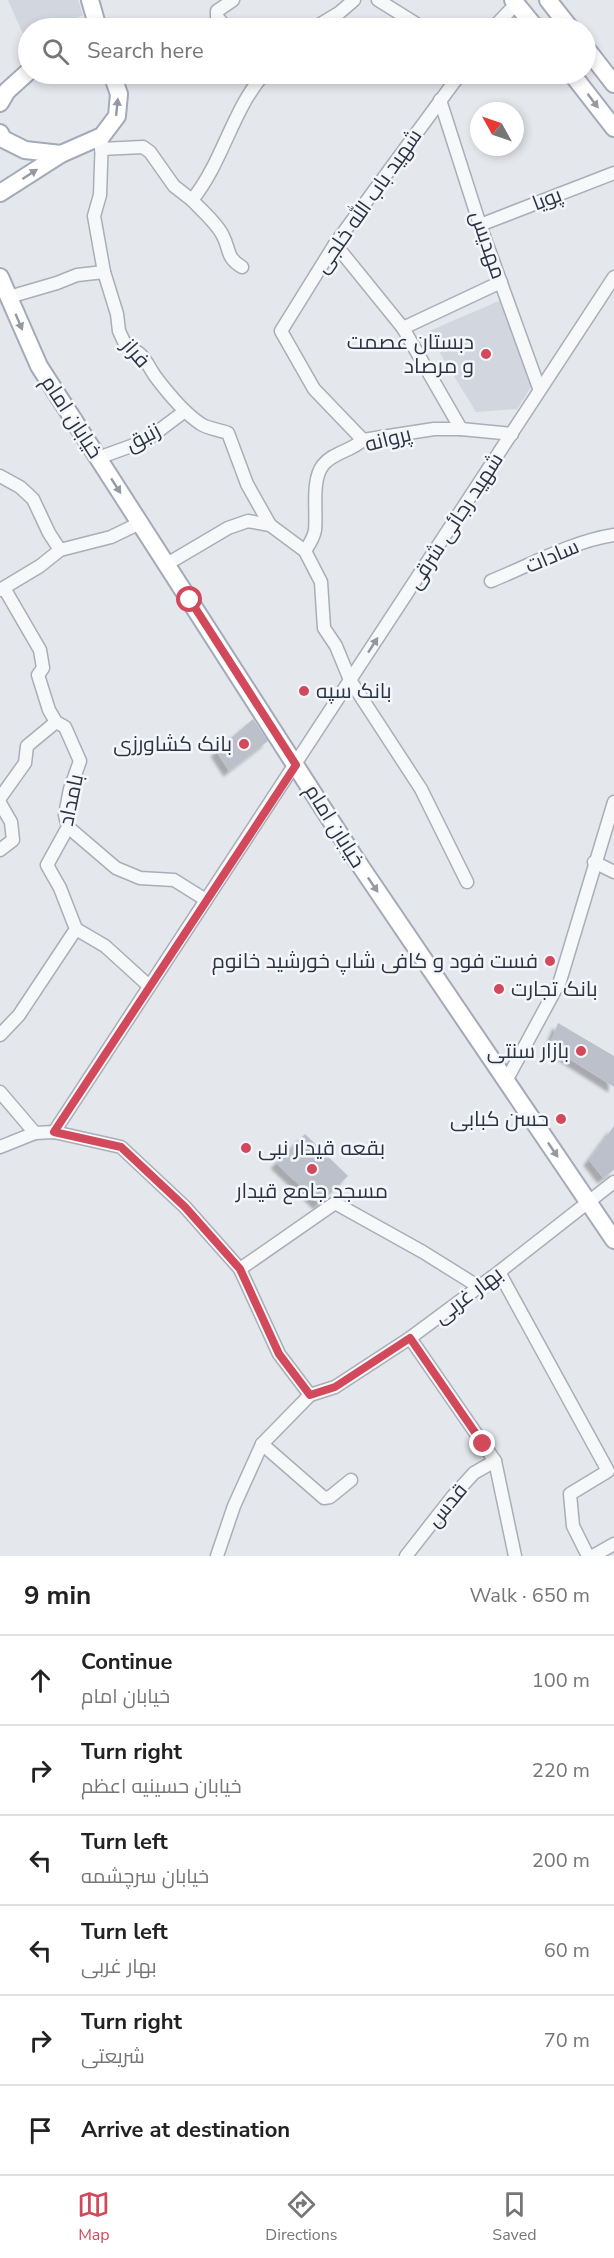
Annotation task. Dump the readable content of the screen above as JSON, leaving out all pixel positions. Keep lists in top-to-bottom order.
{
  "streets": {
    "main road": ["خیابان امام"],
    "street": [
      "پویا",
      "شهید باب الله خلجی",
      "مهدیس",
      "فراز",
      "زنبق",
      "پروانه",
      "شهید رجائی شرقی",
      "سادات",
      "بامداد",
      "بهار غربی",
      "قدس"
    ]
  },
  "crossings": [
    ["پویا", "مهدیس"],
    ["شهید باب الله خلجی", "مهدیس"],
    ["شهید باب الله خلجی", "پروانه"],
    ["مهدیس", "شهید رجائی شرقی"],
    ["فراز", "زنبق"],
    ["خیابان امام", "زنبق"],
    ["خیابان امام", "شهید رجائی شرقی"],
    ["خیابان امام", "بهار غربی"],
    ["پروانه", "شهید رجائی شرقی"]
  ],
  "one_way": ["خیابان امام"],
  "places": [
    "دبستان عصمت و مرصاد",
    "بانک سپه",
    "بانک کشاورزی",
    "فست فود و کافی شاپ خورشید خانوم",
    "بانک تجارت",
    "بازار سنتی",
    "حسن کبابی",
    "بقعه قیدار نبی",
    "مسجد جامع قیدار"
  ],
  "north": "top left",
  "page": {
    "search": "Search here",
    "heading": ["9 min", "Walk · 650 m"],
    "list": [
      ["Continue", "خیابان امام", "100 m"],
      ["Turn right", "خیابان حسینیه اعظم", "220 m"],
      ["Turn left", "خیابان سرچشمه", "200 m"],
      ["Turn left", "بهار غربی", "60 m"],
      ["Turn right", "شریعتی", "70 m"],
      "Arrive at destination"
    ],
    "nav": ["Map", "Directions", "Saved"]
  }
}
